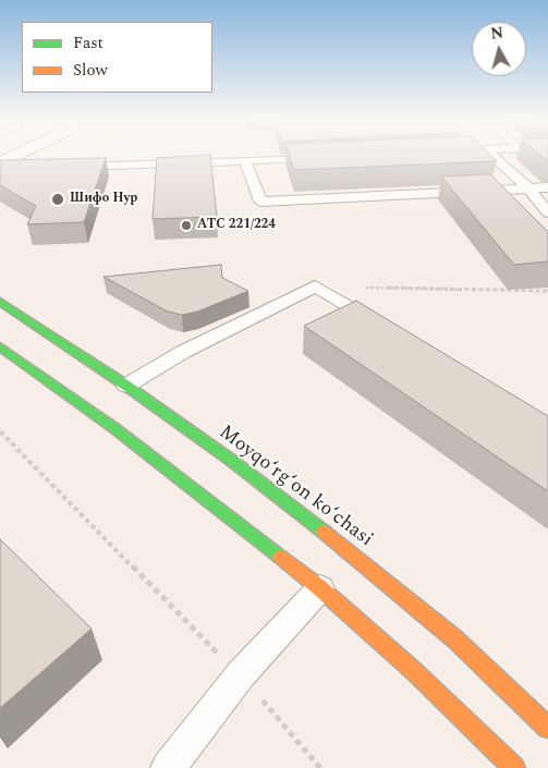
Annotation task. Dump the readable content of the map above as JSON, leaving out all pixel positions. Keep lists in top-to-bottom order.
{
  "streets": {
    "main road": ["Moyqoʻrgʻon koʻchasi"]
  },
  "places": ["Шифо Нур", "АТС 221/224"],
  "legend": ["Fast", "Slow"],
  "north": "top"
}
